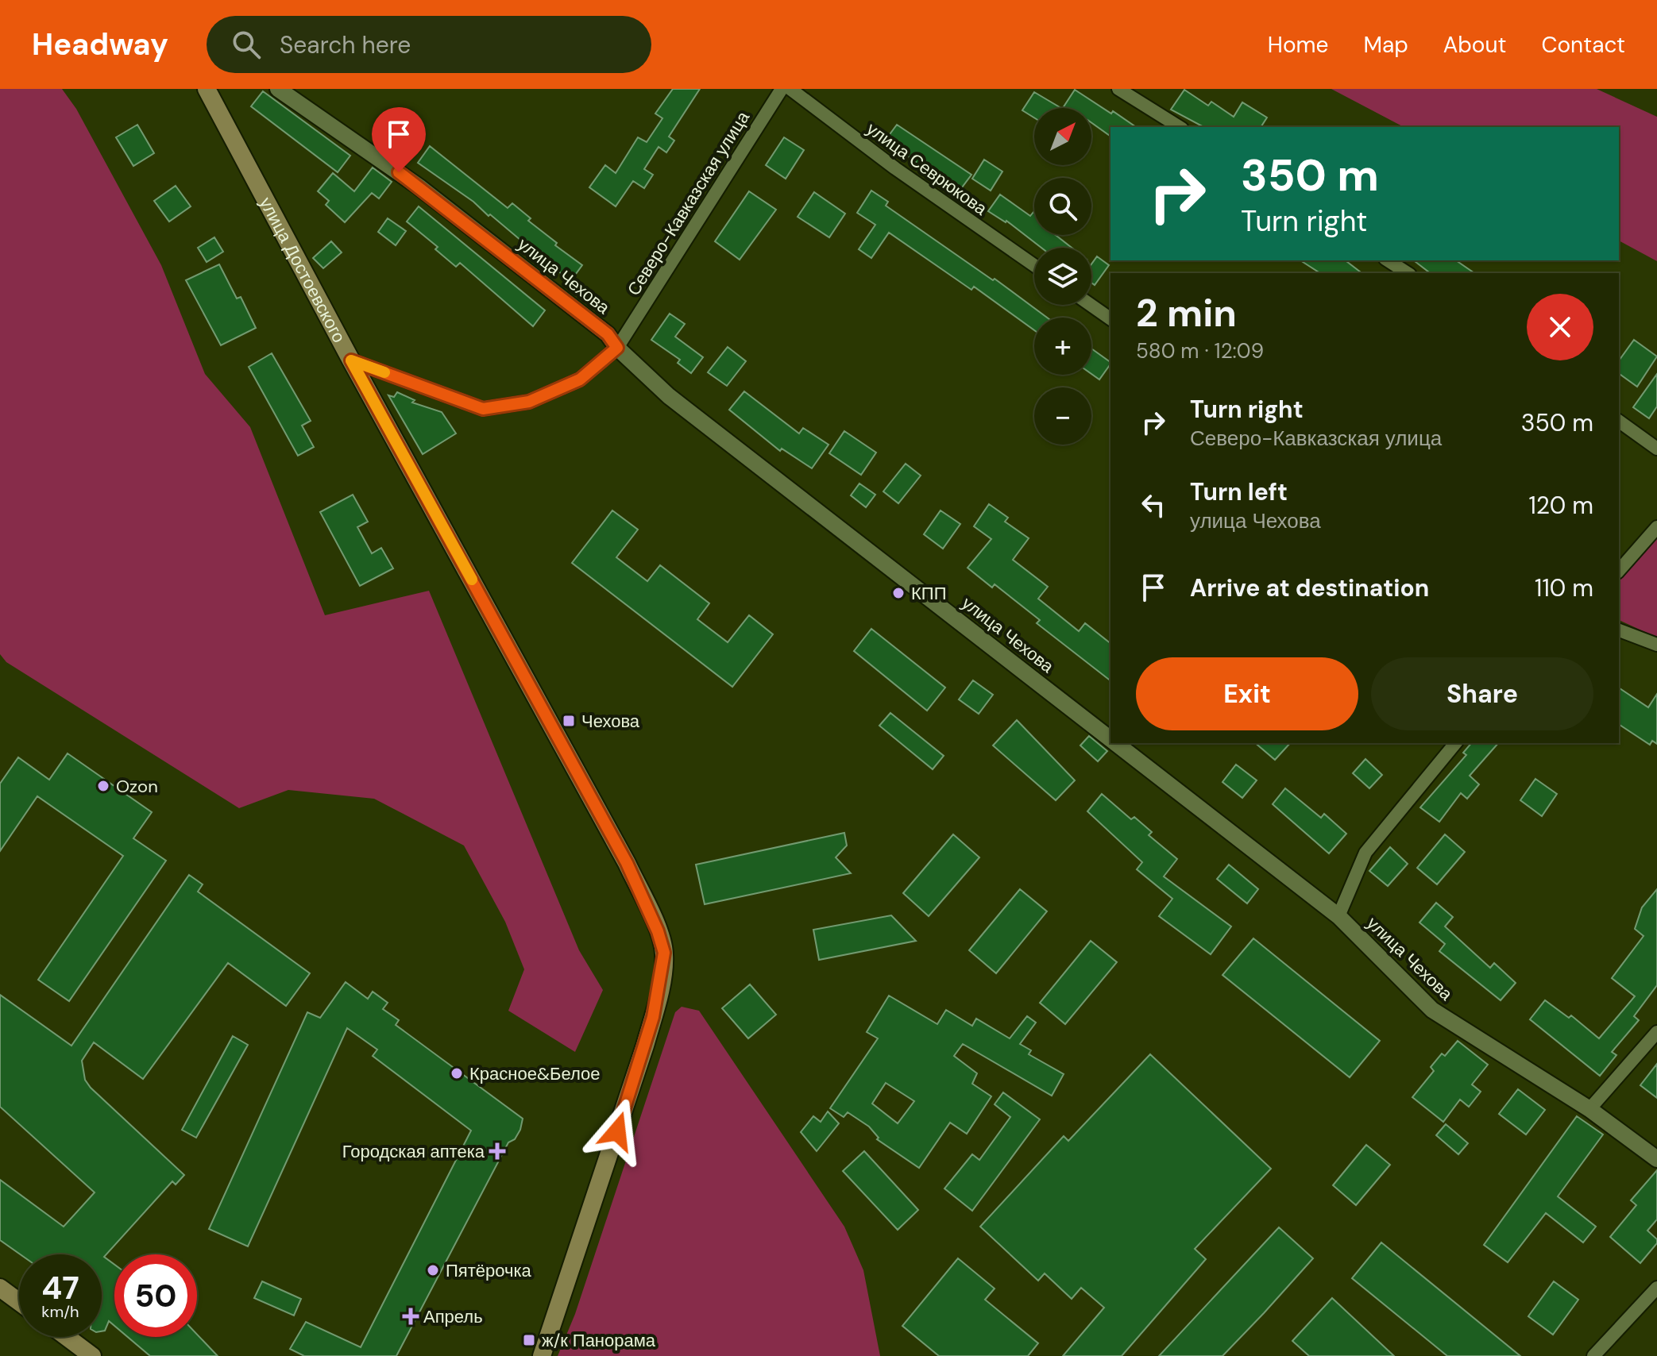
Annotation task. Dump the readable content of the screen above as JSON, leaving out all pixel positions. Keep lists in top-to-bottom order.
{
  "streets": {
    "main road": ["улица Достоевского"],
    "street": ["улица Севрюкова", "Северо-Кавказская улица", "улица Чехова"]
  },
  "crossings": [
    ["Северо-Кавказская улица", "улица Достоевского"],
    ["Северо-Кавказская улица", "улица Чехова"]
  ],
  "places": {
    "other": [
      "КПП",
      "Ozon",
      "Красное&Белое",
      "Пятёрочка"
    ],
    "transit": ["Чехова", "ж/к Панорама"],
    "health": ["Городская аптека", "Апрель"]
  },
  "north": "top right",
  "page": {
    "header": "Headway",
    "search": "Search here",
    "nav": [
      "Home",
      "Map",
      "About",
      "Contact"
    ],
    "map_buttons": ["+", "−"],
    "turn": ["350 m", "Turn right"],
    "heading": ["2 min", "580 m · 12:09"],
    "list": [
      {
        "name": "Turn right",
        "note": "Северо-Кавказская улица",
        "value": "350 m"
      },
      {
        "name": "Turn left",
        "note": "улица Чехова",
        "value": "120 m"
      },
      {
        "name": "Arrive at destination",
        "value": "110 m"
      }
    ],
    "buttons": ["Exit", "Share"],
    "speed": "47 km/h",
    "limit": "50"
  }
}
